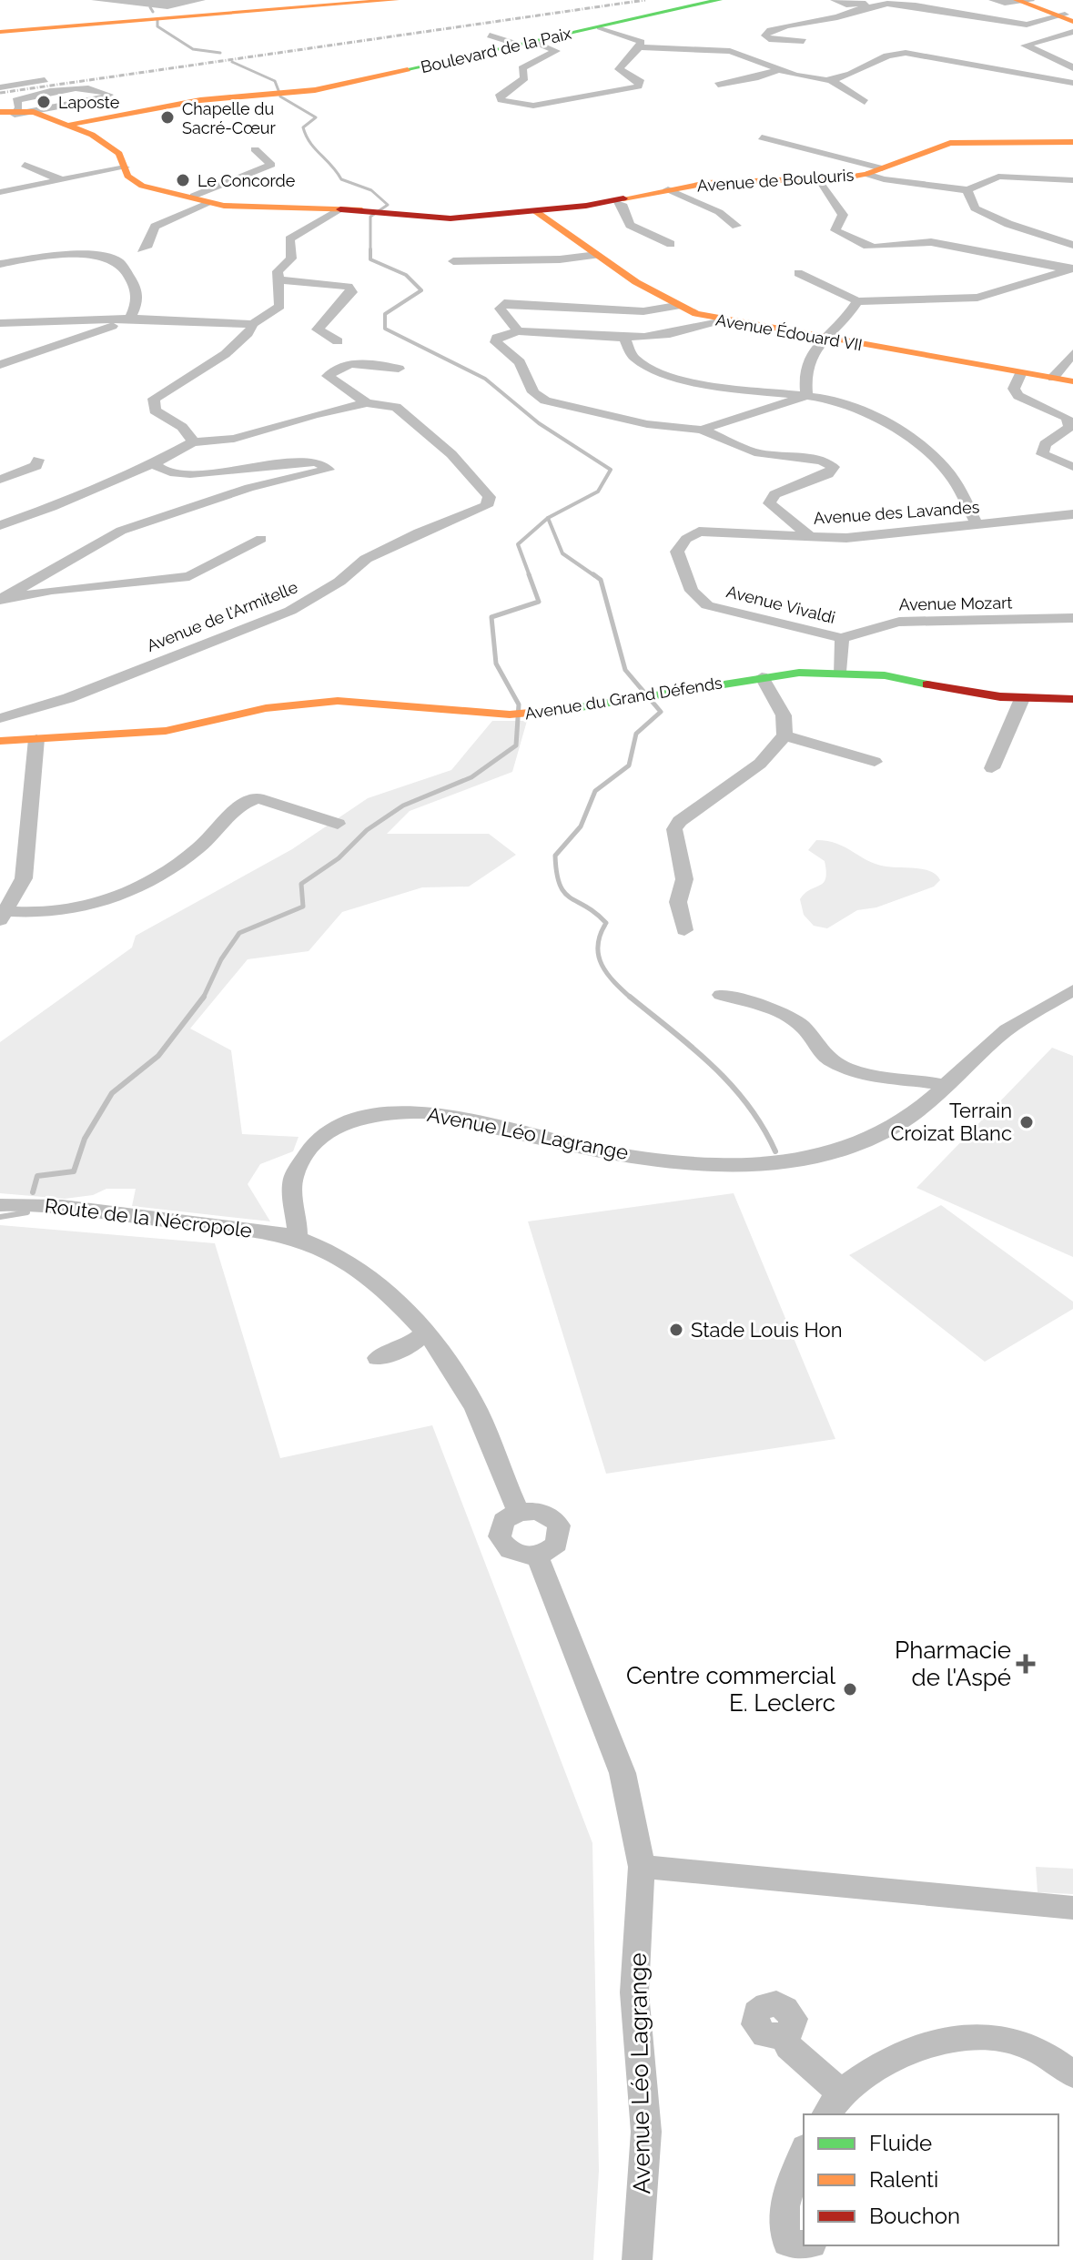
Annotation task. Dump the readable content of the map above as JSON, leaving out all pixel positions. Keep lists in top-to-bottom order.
{
  "streets": {
    "street": [
      "Boulevard de la Paix",
      "Avenue de Boulouris",
      "Avenue Édouard VII",
      "Avenue des Lavandes",
      "Avenue Mozart",
      "Avenue Vivaldi",
      "Avenue de l'Armitelle",
      "Avenue du Grand Défends",
      "Avenue Léo Lagrange",
      "Route de la Nécropole"
    ]
  },
  "crossings": [
    ["Boulevard de la Paix", "Avenue de Boulouris"],
    ["Avenue de Boulouris", "Avenue Édouard VII"],
    ["Avenue des Lavandes", "Avenue Vivaldi"],
    ["Avenue Mozart", "Avenue Vivaldi"],
    ["Avenue Vivaldi", "Avenue du Grand Défends"],
    ["Avenue Léo Lagrange", "Route de la Nécropole"]
  ],
  "places": {
    "other": [
      "Laposte",
      "Chapelle du Sacré-Cœur",
      "Le Concorde",
      "Terrain Croizat Blanc",
      "Stade Louis Hon",
      "Centre commercial E. Leclerc"
    ],
    "health": ["Pharmacie de l'Aspé"]
  },
  "legend": ["Fluide", "Ralenti", "Bouchon"]
}
